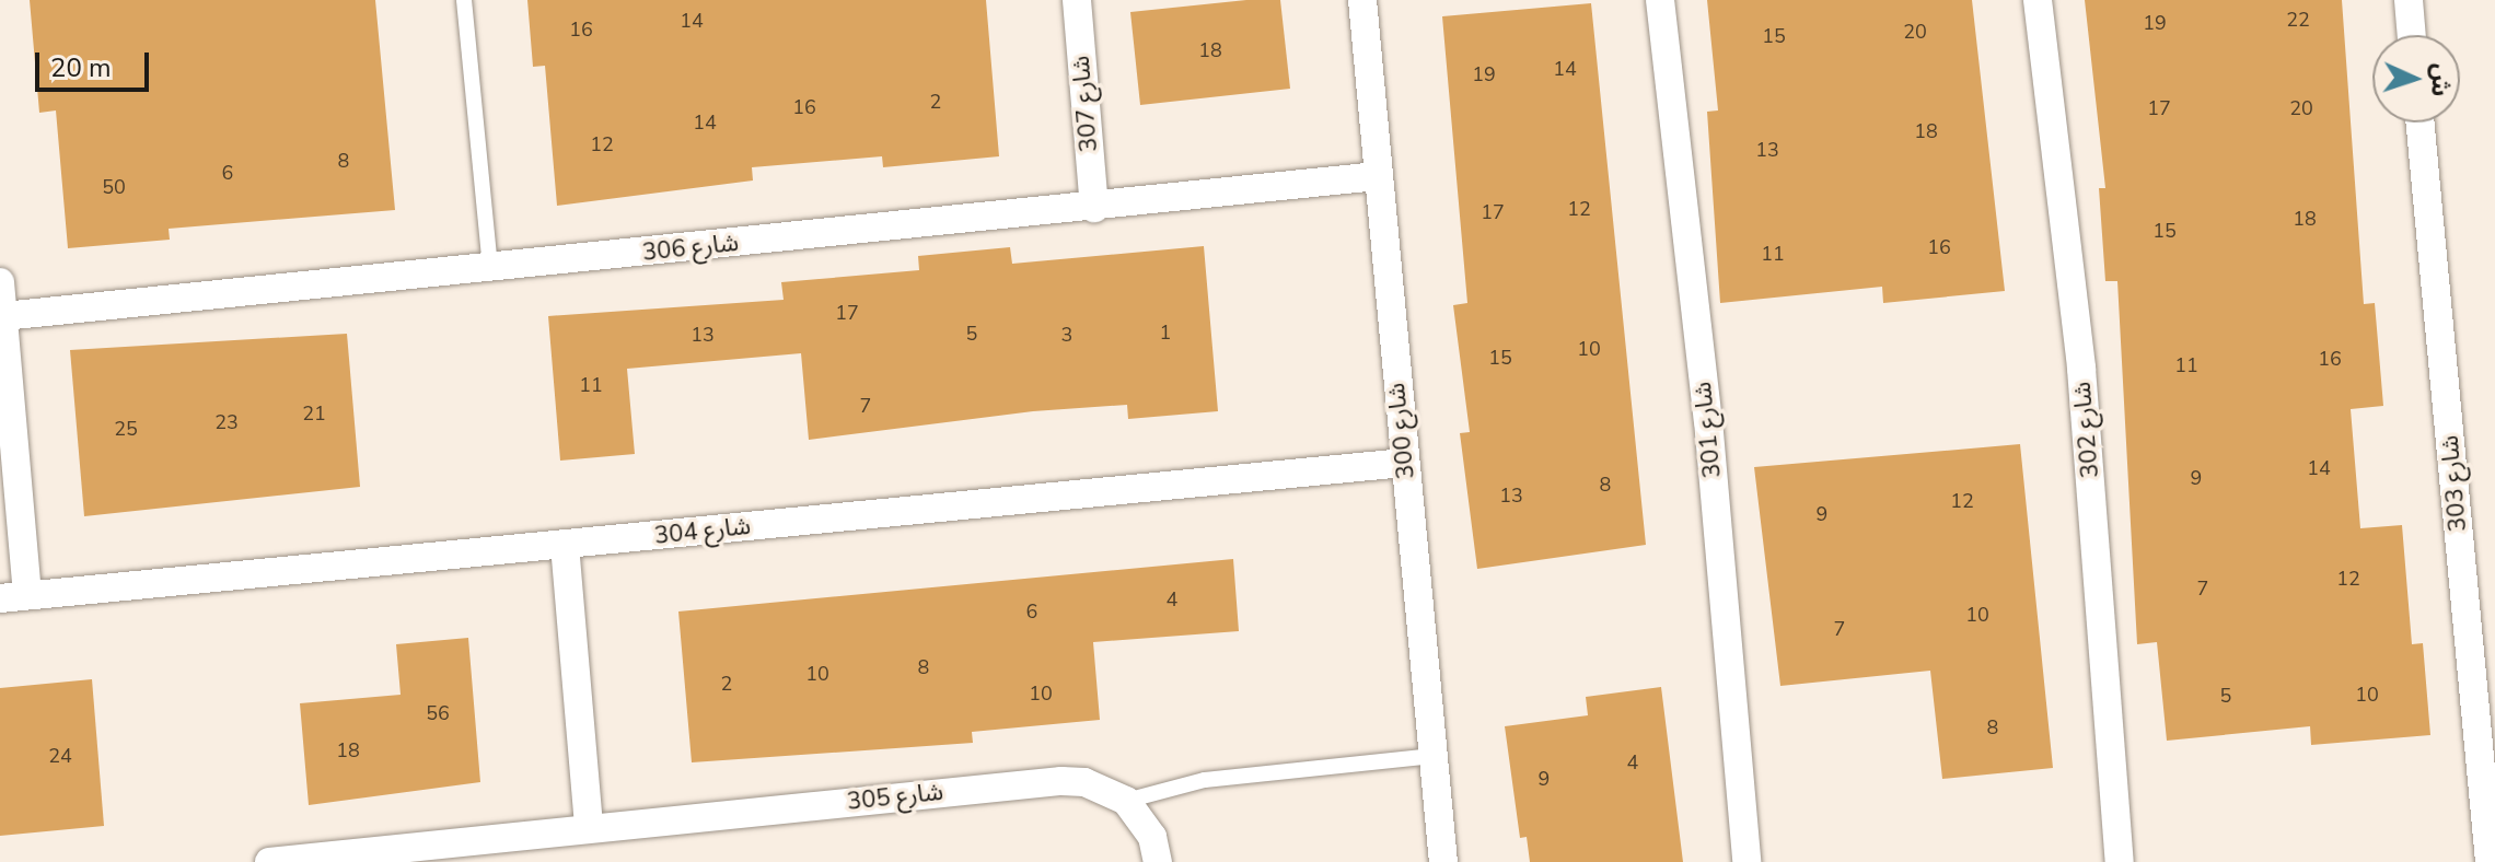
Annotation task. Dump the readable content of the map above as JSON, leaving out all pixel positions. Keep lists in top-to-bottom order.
{
  "streets": {
    "street": [
      "شارع 307",
      "شارع 306",
      "شارع 301",
      "شارع 302",
      "شارع 300",
      "شارع 303",
      "شارع 304",
      "شارع 305"
    ]
  },
  "crossings": [
    ["شارع 307", "شارع 306"],
    ["شارع 306", "شارع 300"],
    ["شارع 300", "شارع 304"]
  ],
  "house_numbers": [
    "22",
    "14",
    "19",
    "16",
    "20",
    "15",
    "18",
    "14",
    "19",
    "2",
    "16",
    "17",
    "20",
    "14",
    "18",
    "12",
    "13",
    "8",
    "6",
    "50",
    "12",
    "17",
    "18",
    "15",
    "16",
    "11",
    "17",
    "1",
    "5",
    "13",
    "3",
    "10",
    "15",
    "16",
    "11",
    "11",
    "7",
    "21",
    "23",
    "25",
    "14",
    "9",
    "8",
    "13",
    "12",
    "9",
    "12",
    "7",
    "4",
    "6",
    "10",
    "7",
    "8",
    "10",
    "2",
    "10",
    "10",
    "5",
    "56",
    "8",
    "18",
    "24",
    "4",
    "9"
  ],
  "scale_bar": "20 m",
  "north": "right"
}
